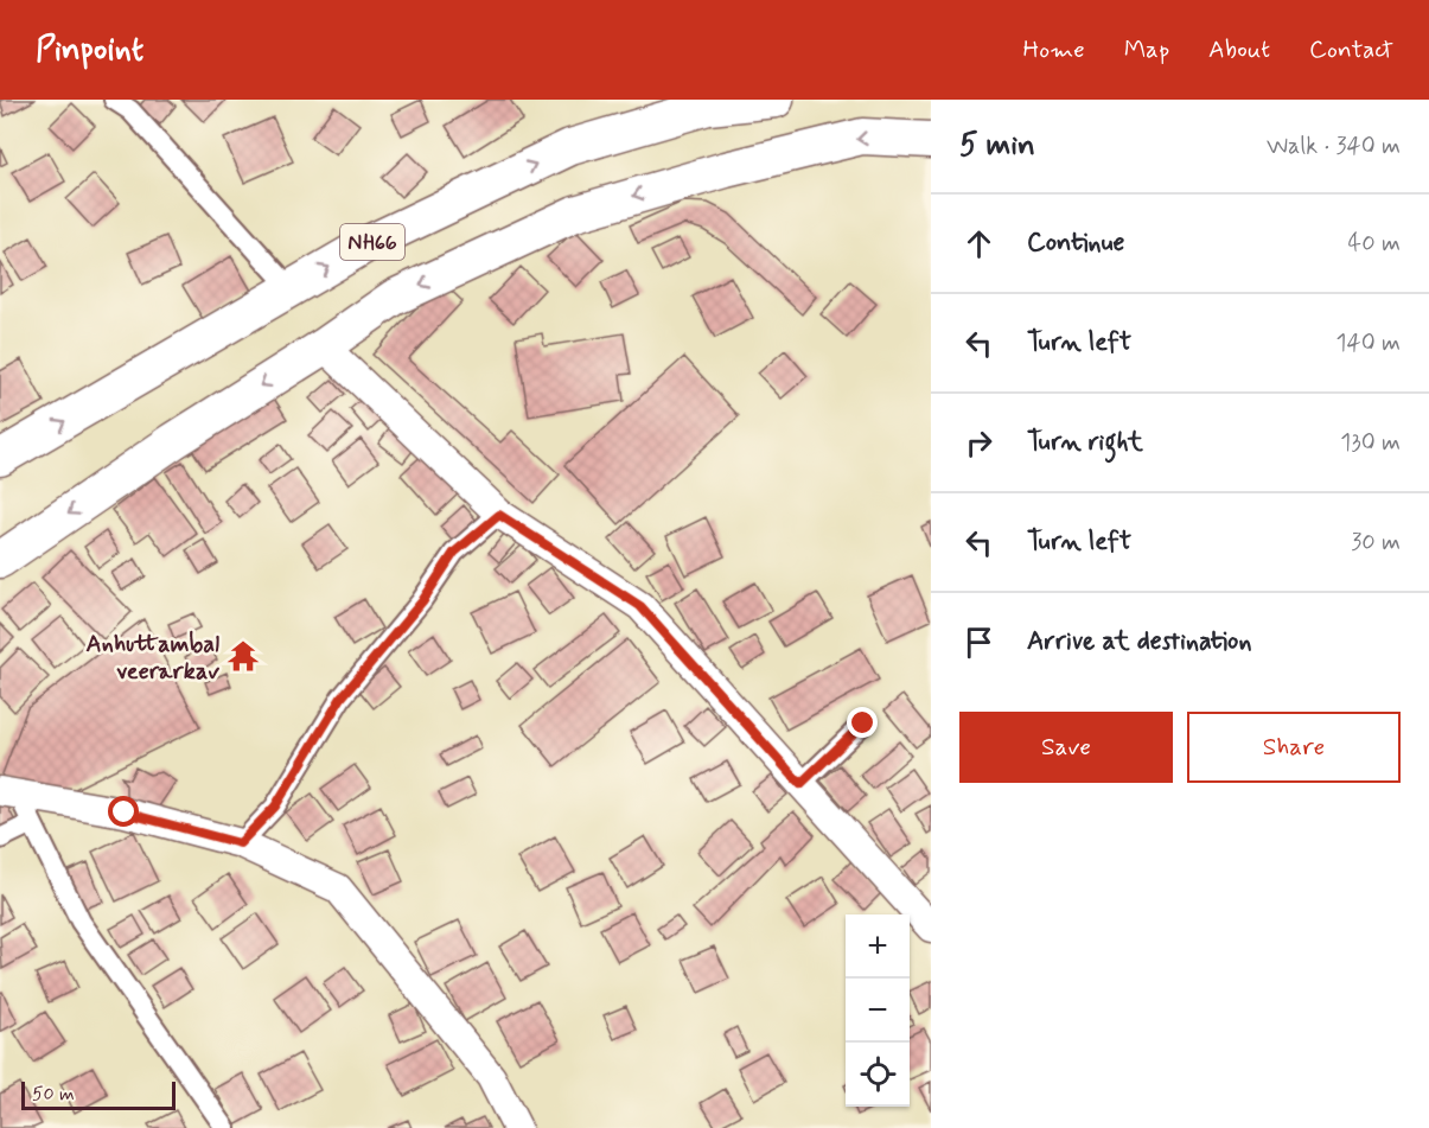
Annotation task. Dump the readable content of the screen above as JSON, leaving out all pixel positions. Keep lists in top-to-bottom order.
{
  "streets": {
    "highway": ["NH66"]
  },
  "places": {
    "temple": ["Anhuttambal veerarkav"]
  },
  "scale_bar": "50 m",
  "page": {
    "header": "Pinpoint",
    "nav": [
      "Home",
      "Map",
      "About",
      "Contact"
    ],
    "heading": ["5 min", "Walk · 340 m"],
    "list": [
      ["Continue", "40 m"],
      ["Turn left", "140 m"],
      ["Turn right", "130 m"],
      ["Turn left", "30 m"],
      "Arrive at destination"
    ],
    "buttons": ["Save", "Share"],
    "map_buttons": ["+", "−"],
    "scale": "50 m"
  }
}
